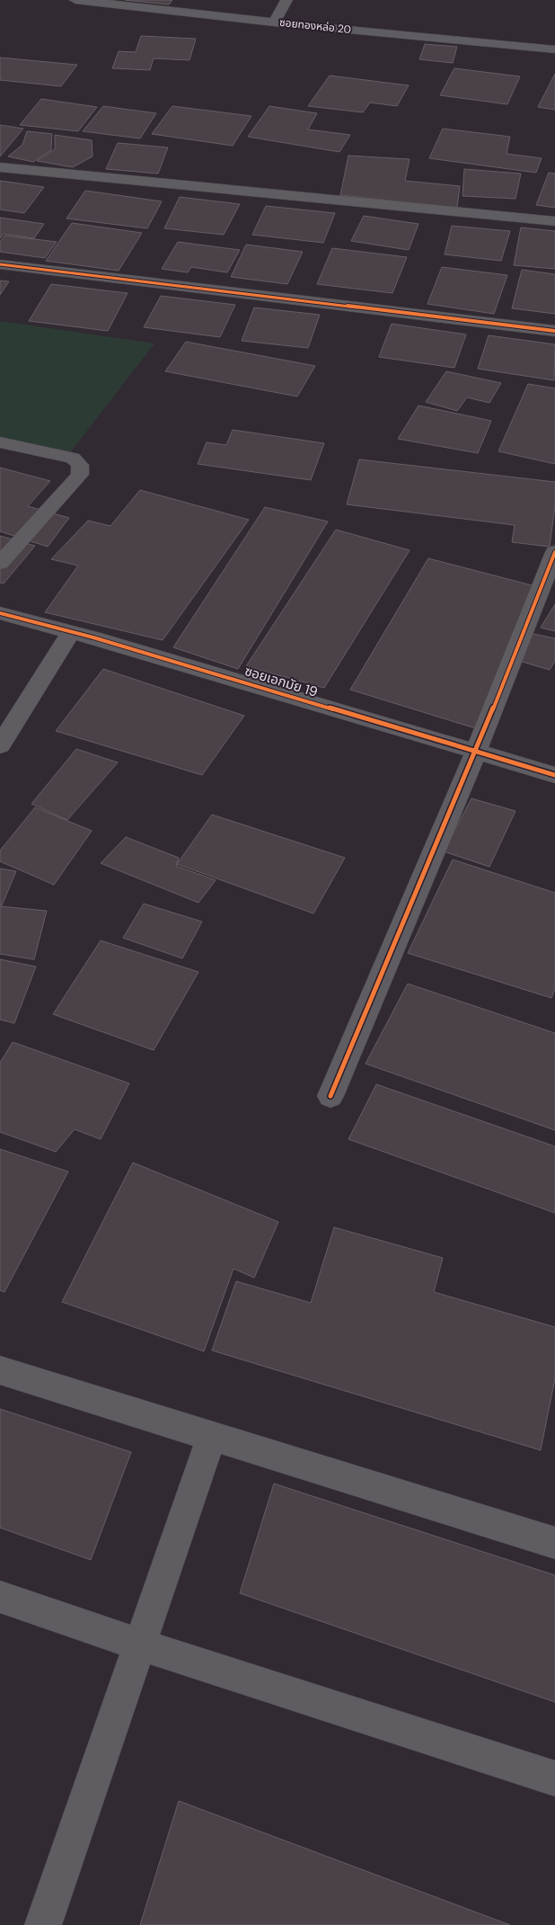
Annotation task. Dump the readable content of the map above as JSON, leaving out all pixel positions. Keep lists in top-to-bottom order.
{
  "streets": {
    "street": ["ซอยทองหล่อ 20", "ซอยเอกมัย 19"]
  }
}
